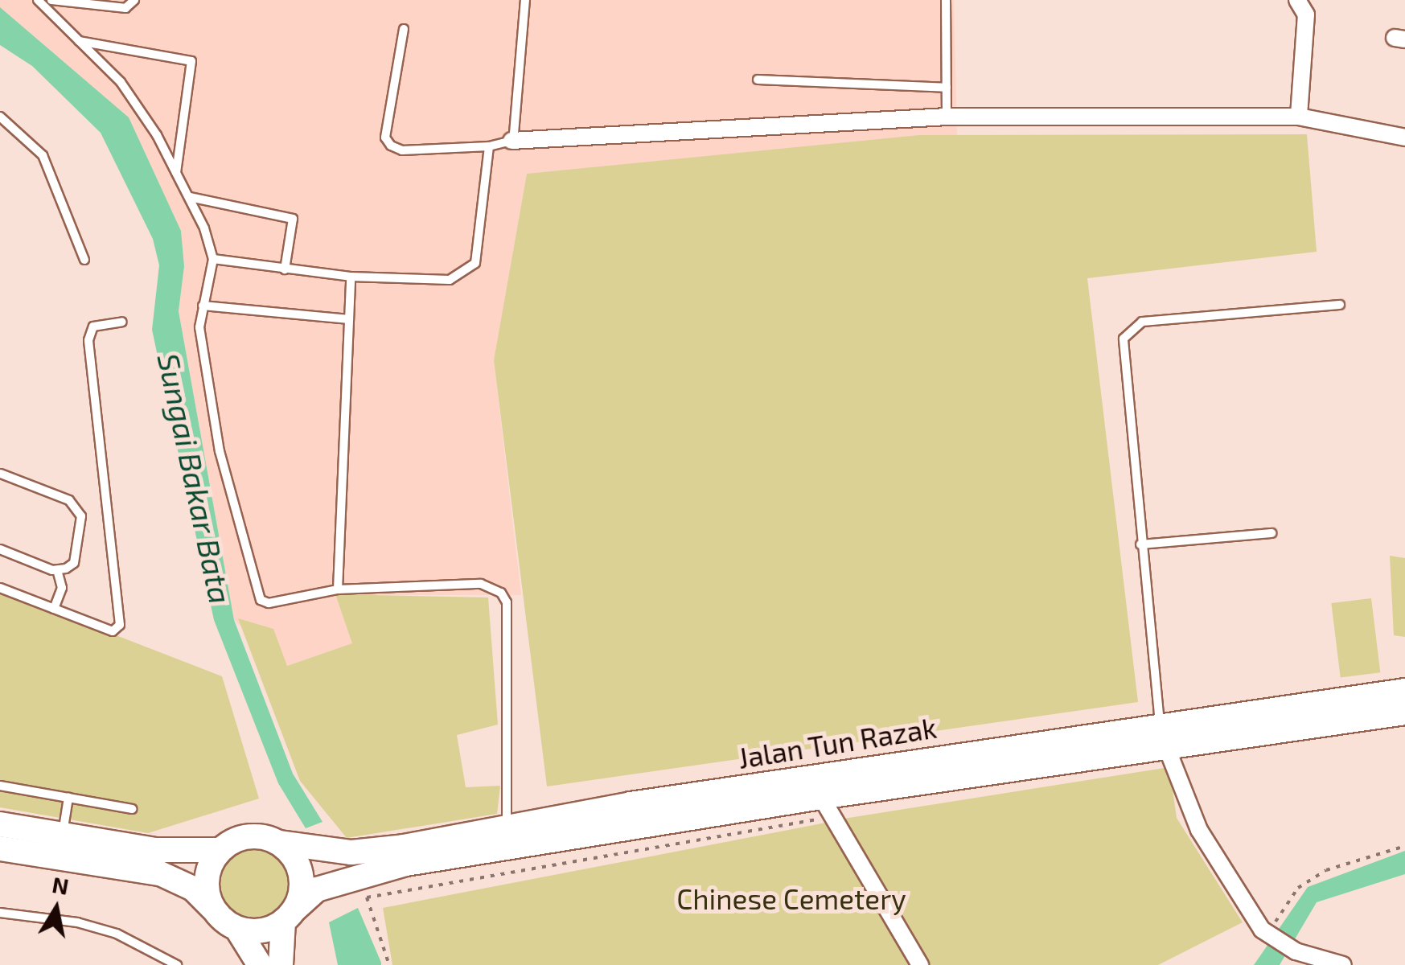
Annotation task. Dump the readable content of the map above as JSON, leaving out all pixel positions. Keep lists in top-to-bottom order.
{
  "streets": {
    "main road": ["Jalan Tun Razak"]
  },
  "water": ["Sungai Bakar Bata"],
  "parks": ["Chinese Cemetery"],
  "north": "top"
}
